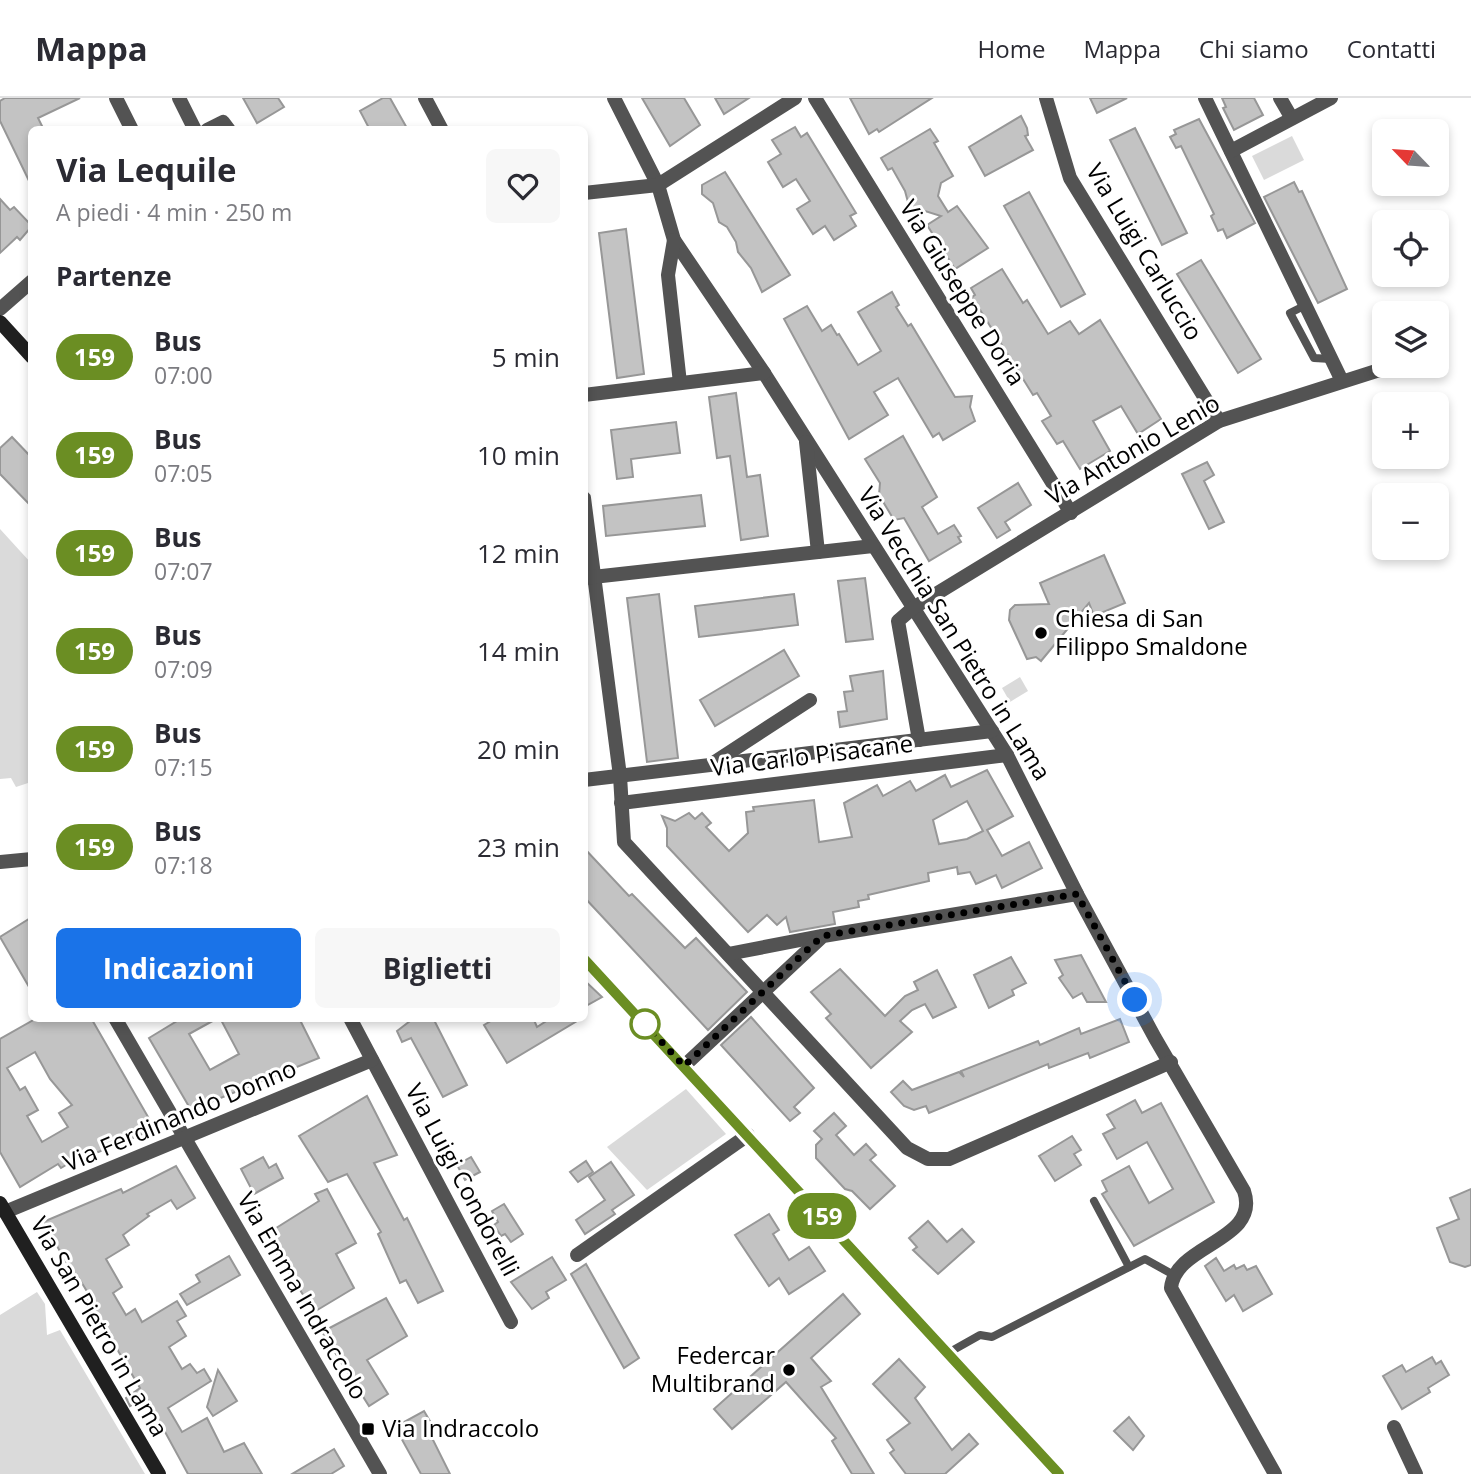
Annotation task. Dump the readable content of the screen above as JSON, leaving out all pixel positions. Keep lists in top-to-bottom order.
{
  "streets": {
    "main road": ["Via San Pietro in Lama"],
    "street": [
      "Via Luigi Carluccio",
      "Via Giuseppe Doria",
      "Via Antonio Lenio",
      "Via Vecchia San Pietro in Lama",
      "Via Carlo Pisacane",
      "Via Ferdinando Donno",
      "Via Luigi Condorelli",
      "Via Emma Indraccolo"
    ]
  },
  "crossings": [
    ["Via Luigi Carluccio", "Via Antonio Lenio"],
    ["Via Giuseppe Doria", "Via Antonio Lenio"],
    ["Via Antonio Lenio", "Via Vecchia San Pietro in Lama"],
    ["Via Vecchia San Pietro in Lama", "Via Carlo Pisacane"],
    ["Via Ferdinando Donno", "Via Luigi Condorelli"],
    ["Via Ferdinando Donno", "Via Emma Indraccolo"],
    ["Via Ferdinando Donno", "Via San Pietro in Lama"]
  ],
  "places": {
    "other": ["Chiesa di San Filippo Smaldone", "Federcar Multibrand"],
    "transit": ["Via Indraccolo"]
  },
  "lines": ["bus line 159"],
  "north": "top left",
  "page": {
    "header": "Mappa",
    "nav": [
      "Home",
      "Mappa",
      "Chi siamo",
      "Contatti"
    ],
    "on_map": "159",
    "map_buttons": ["+", "−"],
    "heading": [
      ["Via Lequile", "A piedi · 4 min · 250 m"],
      "Partenze"
    ],
    "list": [
      {
        "mark": "159",
        "name": "Bus",
        "note": "07:00",
        "value": "5 min"
      },
      {
        "mark": "159",
        "name": "Bus",
        "note": "07:05",
        "value": "10 min"
      },
      {
        "mark": "159",
        "name": "Bus",
        "note": "07:07",
        "value": "12 min"
      },
      {
        "mark": "159",
        "name": "Bus",
        "note": "07:09",
        "value": "14 min"
      },
      {
        "mark": "159",
        "name": "Bus",
        "note": "07:15",
        "value": "20 min"
      },
      {
        "mark": "159",
        "name": "Bus",
        "note": "07:18",
        "value": "23 min"
      }
    ],
    "buttons": ["Indicazioni", "Biglietti"]
  }
}
